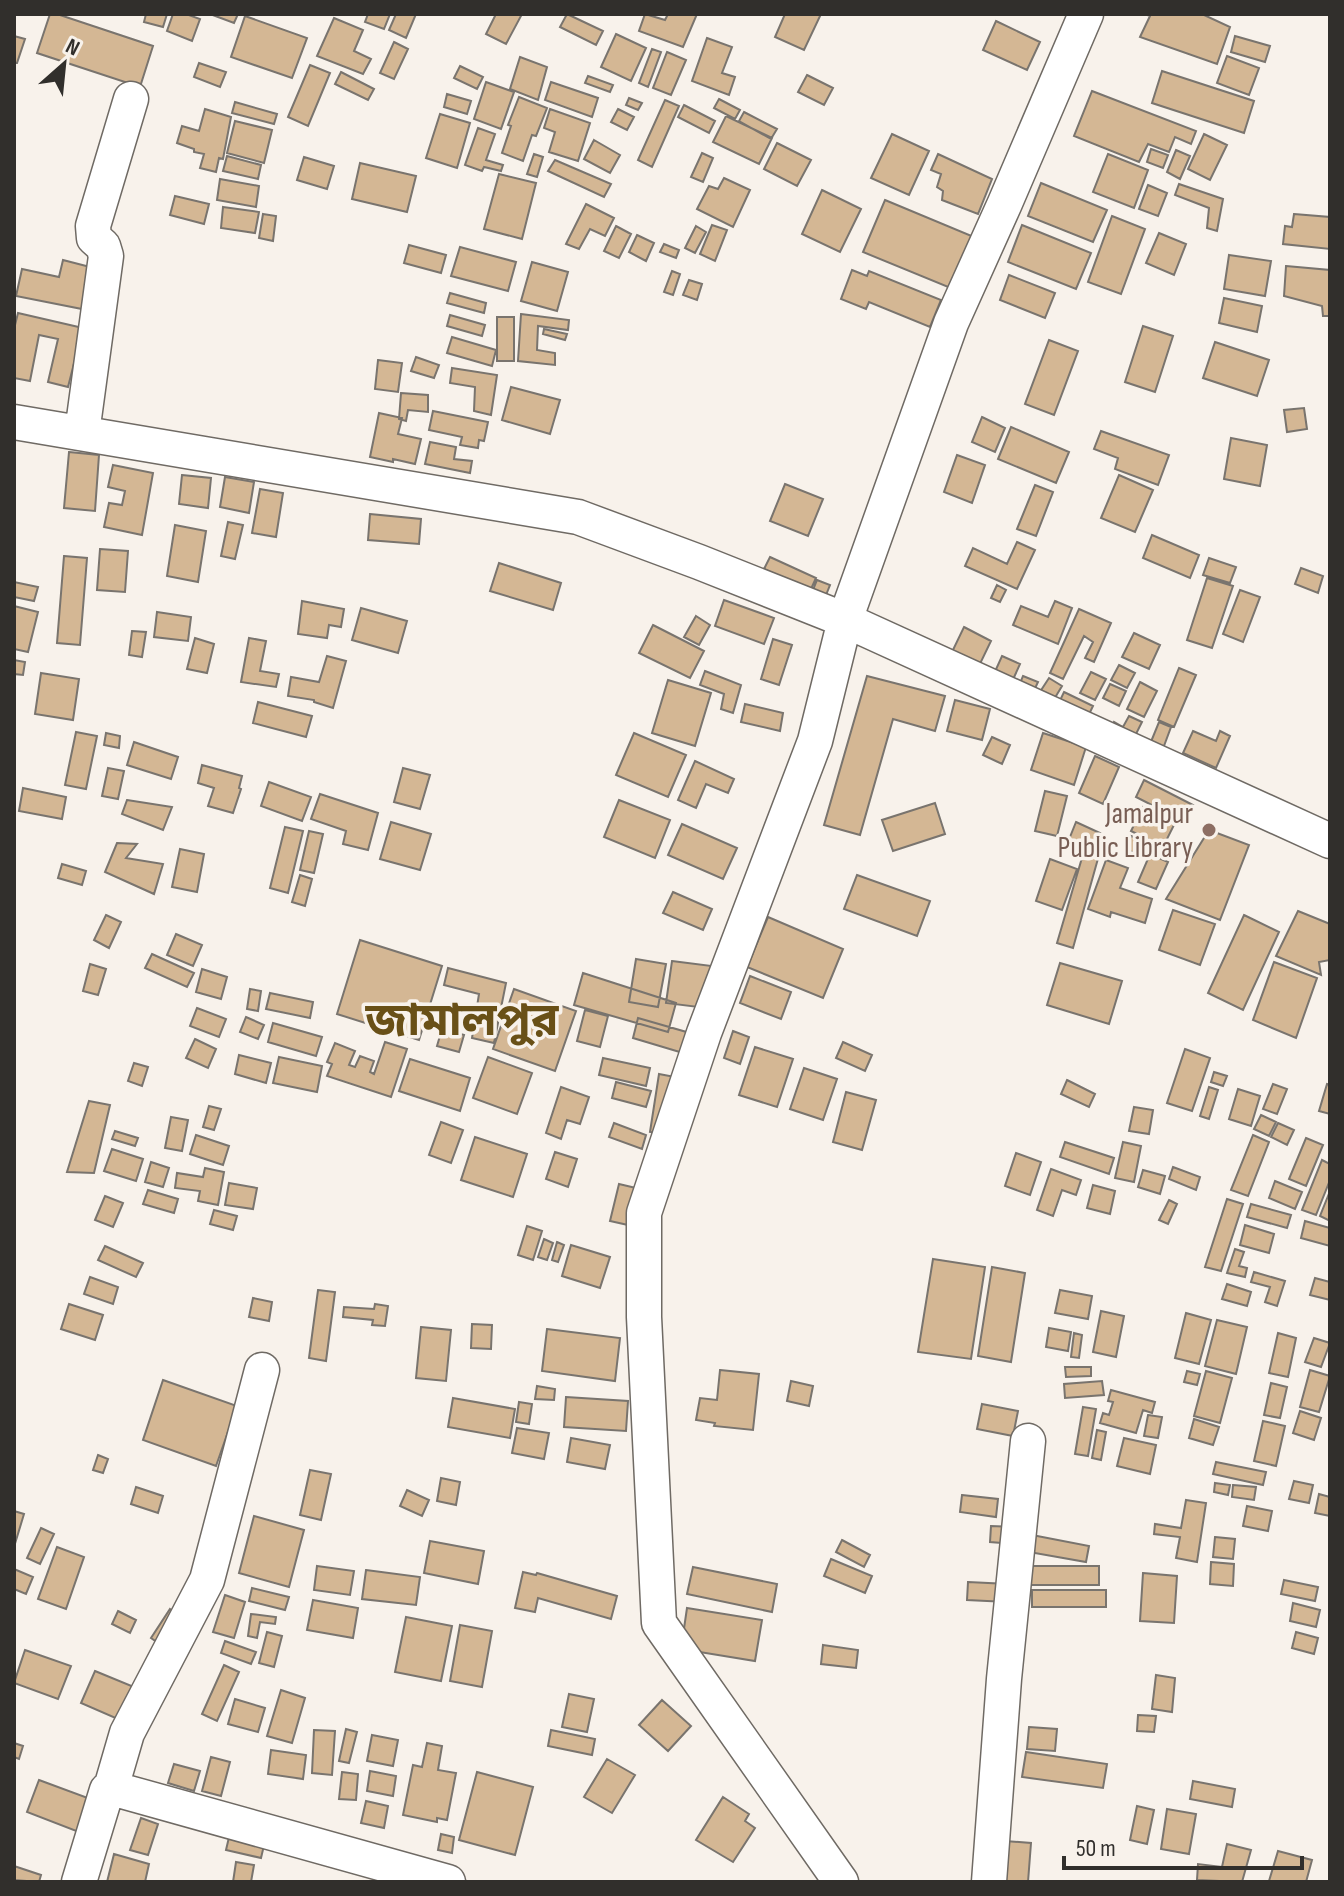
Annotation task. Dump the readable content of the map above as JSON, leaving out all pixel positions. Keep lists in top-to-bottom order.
{
  "districts": ["জামালপুর"],
  "places": ["Jamalpur Public Library"],
  "scale_bar": "50 m",
  "north": "top right"
}
